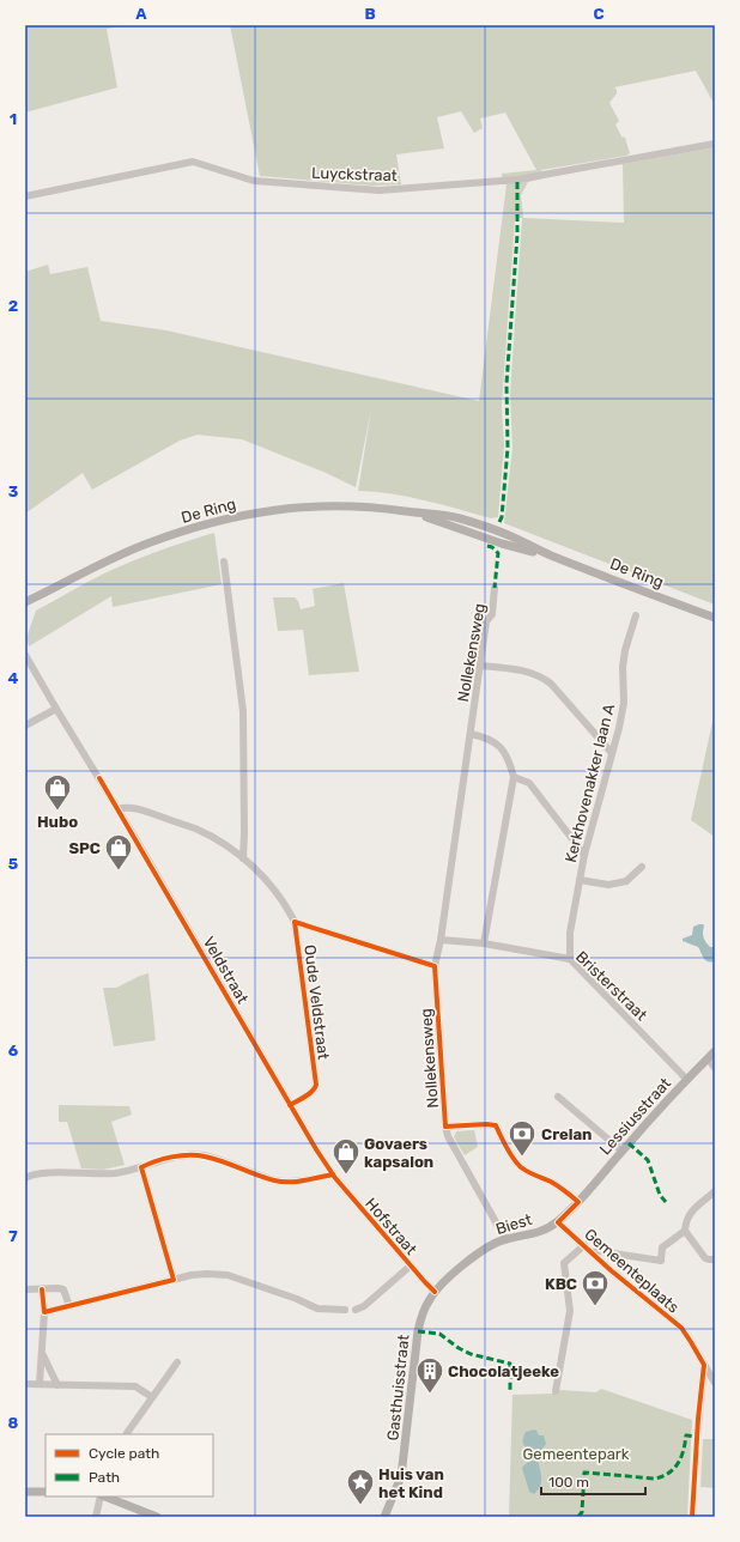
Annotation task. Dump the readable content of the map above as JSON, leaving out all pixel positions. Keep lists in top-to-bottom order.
{
  "streets": {
    "main road": [
      "De Ring",
      "Lessiusstraat",
      "Biest",
      "Gasthuisstraat"
    ],
    "street": [
      "Luyckstraat",
      "Nollekensweg",
      "Kerkhovenakker laan A",
      "Veldstraat",
      "Bristerstraat",
      "Oude Veldstraat",
      "Hofstraat",
      "Gemeenteplaats"
    ]
  },
  "crossings": [
    ["Nollekensweg", "Bristerstraat"],
    ["Nollekensweg", "Oude Veldstraat"],
    ["Nollekensweg", "Lessiusstraat"],
    ["Nollekensweg", "Biest"],
    ["Kerkhovenakker laan A", "Bristerstraat"],
    ["Veldstraat", "Oude Veldstraat"],
    ["Veldstraat", "Hofstraat"],
    ["Bristerstraat", "Lessiusstraat"],
    ["Lessiusstraat", "Biest"],
    ["Biest", "Hofstraat"],
    ["Biest", "Gemeenteplaats"],
    ["Biest", "Gasthuisstraat"],
    ["Hofstraat", "Gasthuisstraat"]
  ],
  "parks": ["Gemeentepark"],
  "places": {
    "shop": ["Hubo", "SPC", "Govaers kapsalon"],
    "bank": ["Crelan", "KBC"],
    "building": ["Chocolatjeeke"],
    "place": ["Huis van het Kind"]
  },
  "legend": ["Cycle path", "Path"],
  "scale_bar": "100 m",
  "grid": {
    "columns": ["A", "B", "C"],
    "rows": [
      "1",
      "2",
      "3",
      "4",
      "5",
      "6",
      "7",
      "8"
    ]
  }
}
